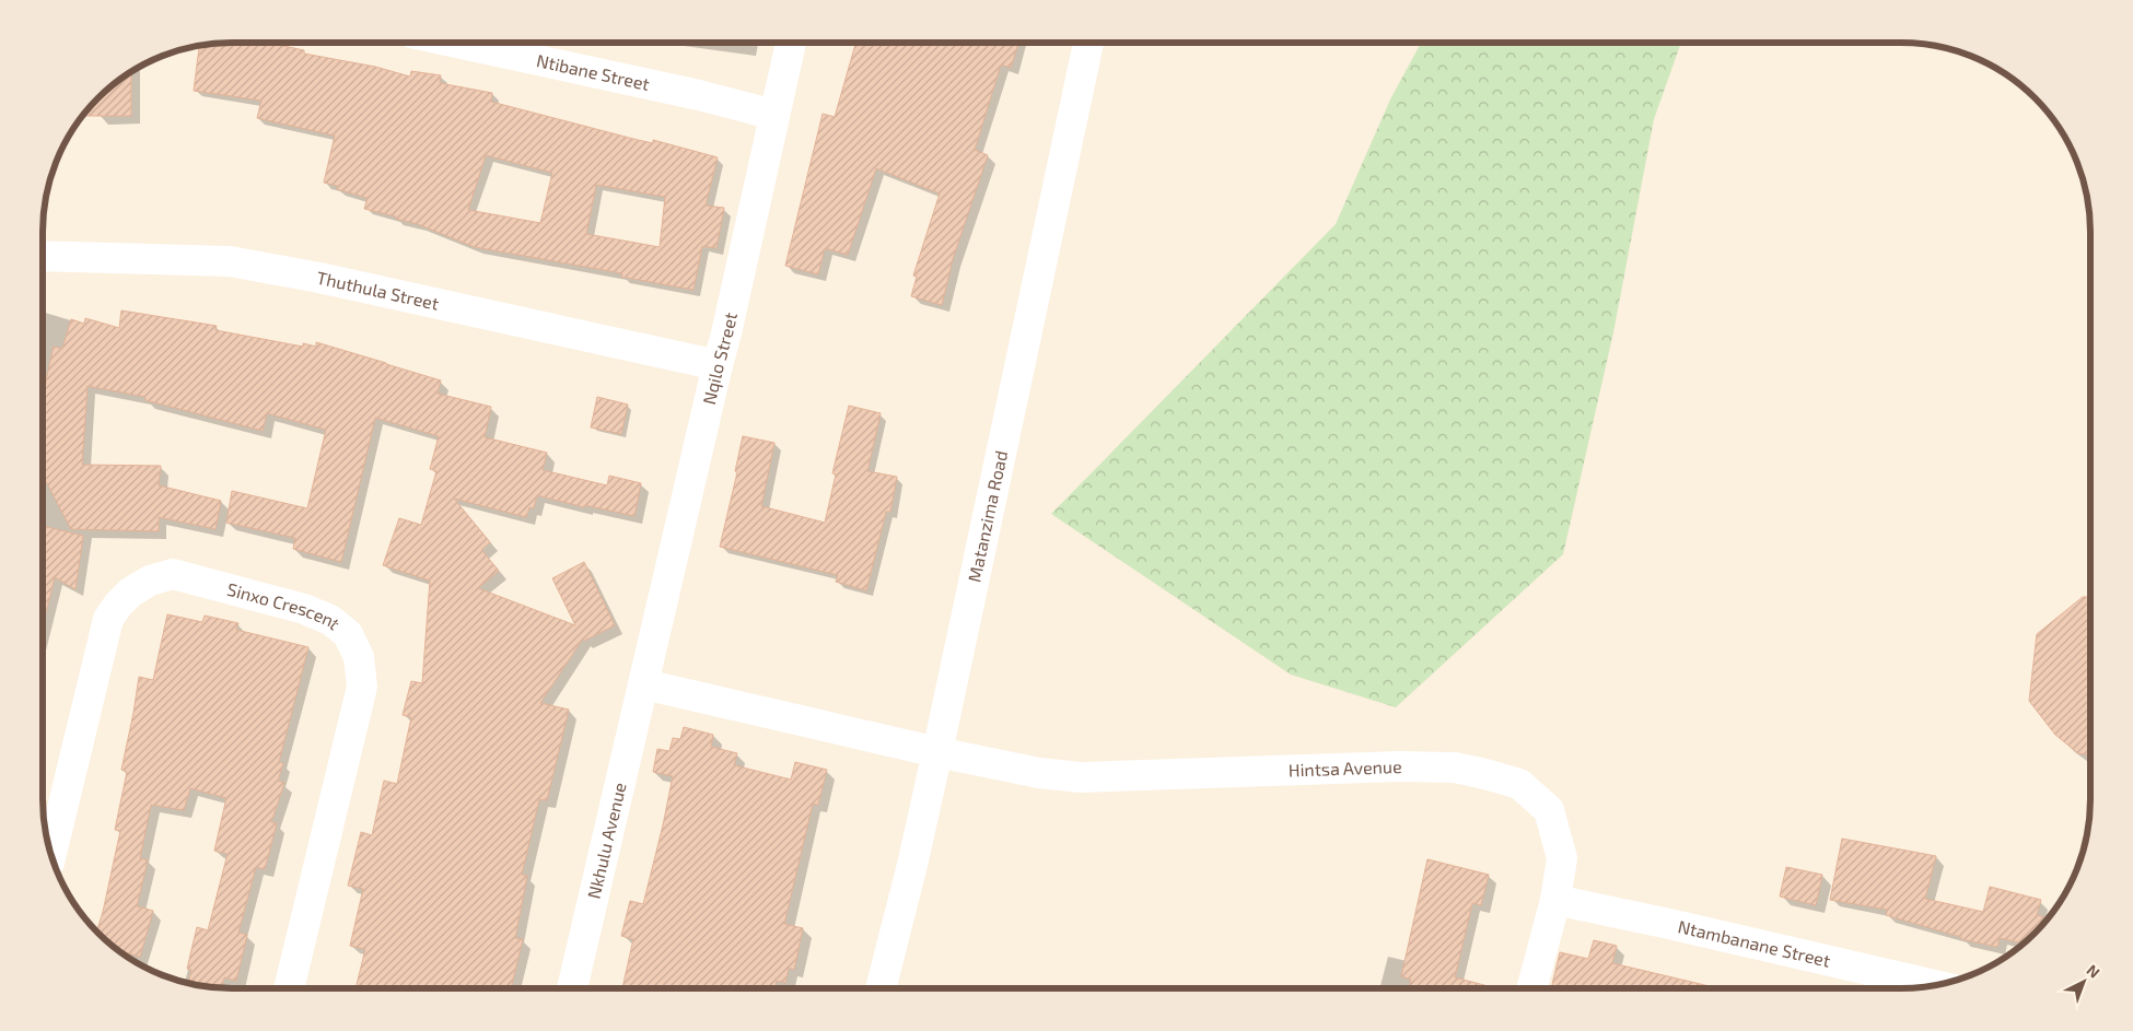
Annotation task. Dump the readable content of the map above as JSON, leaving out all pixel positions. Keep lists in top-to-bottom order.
{
  "streets": {
    "street": [
      "Ntibane Street",
      "Thuthula Street",
      "Nqilo Street",
      "Matanzima Road",
      "Sinxo Crescent",
      "Hintsa Avenue",
      "Nkhulu Avenue",
      "Ntambanane Street"
    ]
  },
  "crossings": [
    ["Ntibane Street", "Nqilo Street"],
    ["Thuthula Street", "Nqilo Street"],
    ["Nqilo Street", "Hintsa Avenue"],
    ["Nqilo Street", "Nkhulu Avenue"],
    ["Matanzima Road", "Hintsa Avenue"],
    ["Hintsa Avenue", "Nkhulu Avenue"],
    ["Hintsa Avenue", "Ntambanane Street"]
  ],
  "north": "top right"
}
